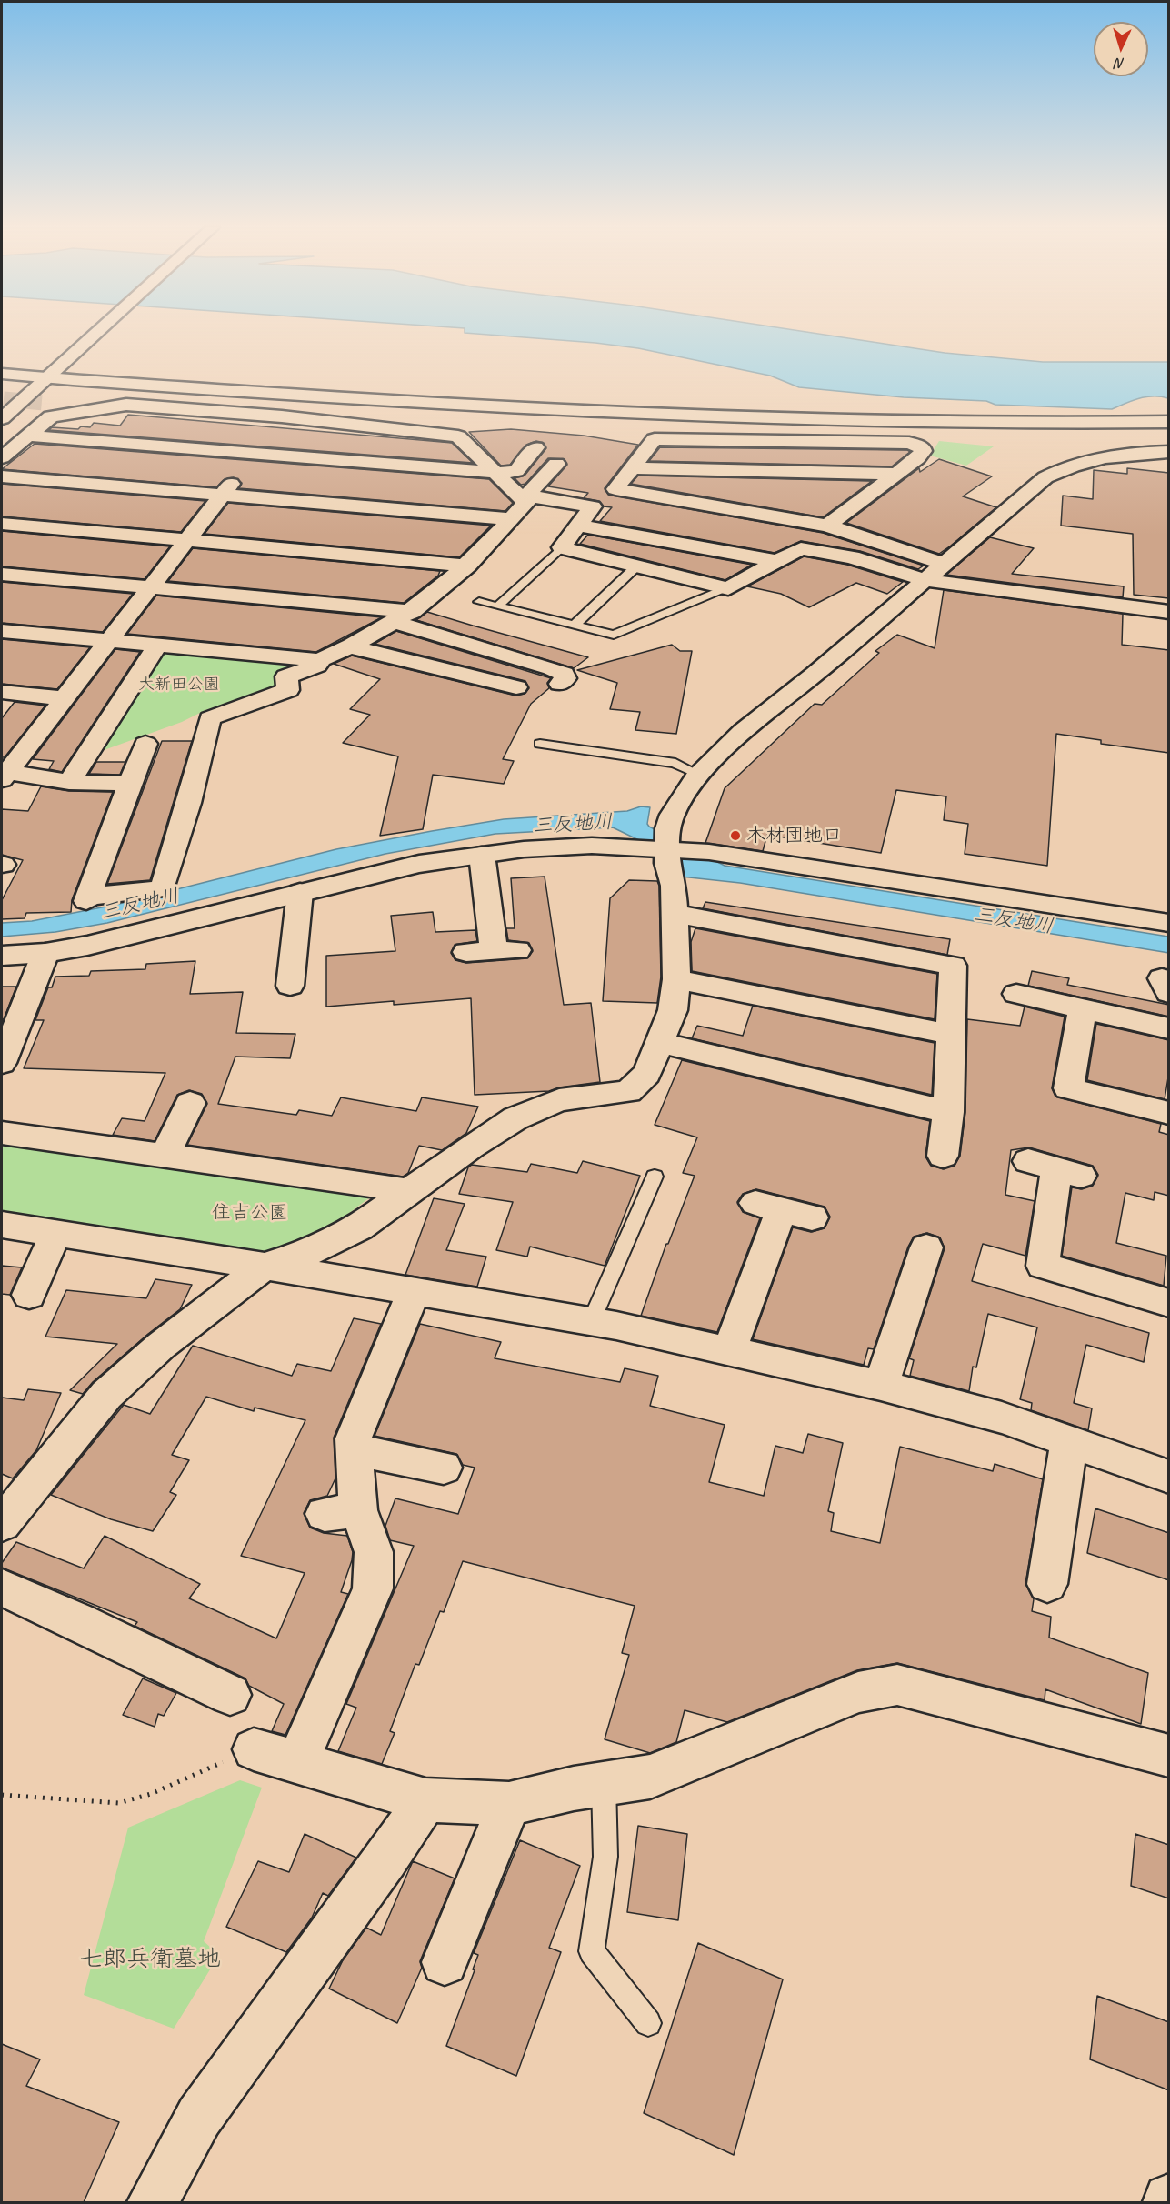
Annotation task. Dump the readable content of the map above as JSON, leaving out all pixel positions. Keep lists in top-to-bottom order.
{
  "water": ["三反地川"],
  "parks": ["大新田公園", "住吉公園", "七郎兵衛墓地"],
  "places": ["木材団地口"],
  "north": "bottom"
}
